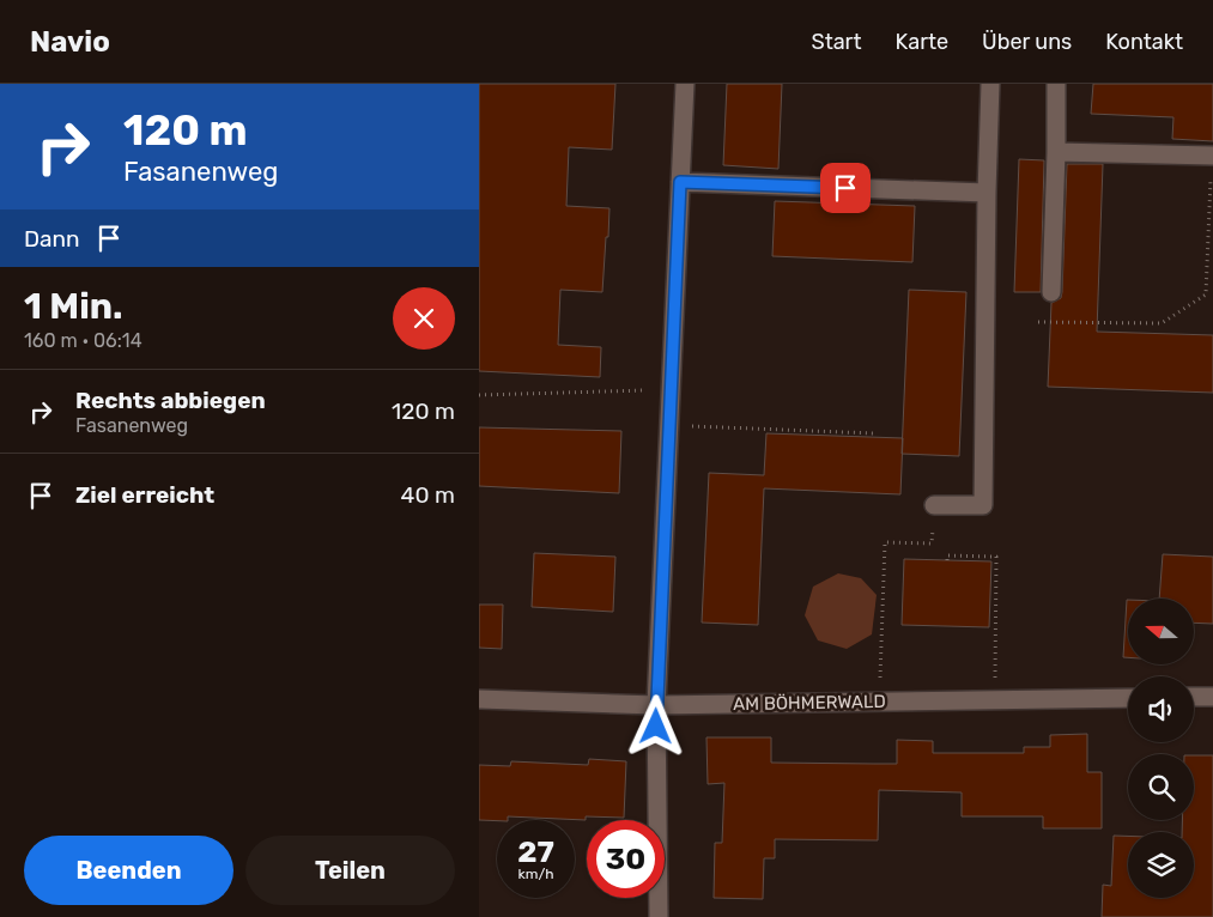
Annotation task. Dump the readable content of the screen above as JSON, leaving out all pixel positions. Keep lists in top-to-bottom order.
{
  "streets": {
    "street": ["AM BÖHMERWALD"]
  },
  "north": "left",
  "page": {
    "header": "Navio",
    "nav": [
      "Start",
      "Karte",
      "Über uns",
      "Kontakt"
    ],
    "turn": ["120 m", "Fasanenweg"],
    "then": "Dann",
    "heading": ["1 Min.", "160 m · 06:14"],
    "list": [
      {
        "name": "Rechts abbiegen",
        "note": "Fasanenweg",
        "value": "120 m"
      },
      {
        "name": "Ziel erreicht",
        "value": "40 m"
      }
    ],
    "speed": "27 km/h",
    "limit": "30",
    "buttons": ["Beenden", "Teilen"]
  }
}
